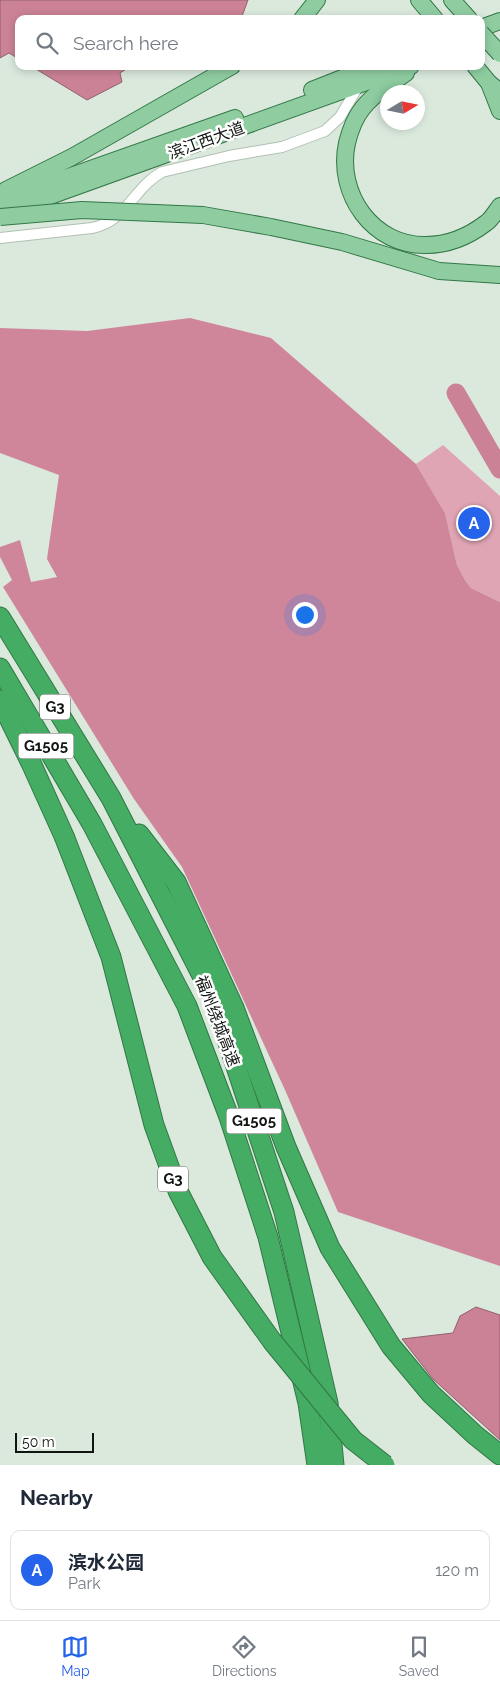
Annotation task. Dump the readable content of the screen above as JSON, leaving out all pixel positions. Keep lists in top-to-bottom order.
{
  "streets": {
    "highway": ["G3", "G1505", "福州绕城高速"],
    "main road": ["滨江西大道"]
  },
  "crossings": [
    ["G3", "福州绕城高速"]
  ],
  "scale_bar": "50 m",
  "north": "right",
  "page": {
    "search": "Search here",
    "pins": "A",
    "scale": "50 m",
    "heading": "Nearby",
    "list": [
      {
        "mark": "A",
        "name": "滨水公园",
        "note": "Park",
        "value": "120 m"
      }
    ],
    "nav": ["Map", "Directions", "Saved"]
  }
}
